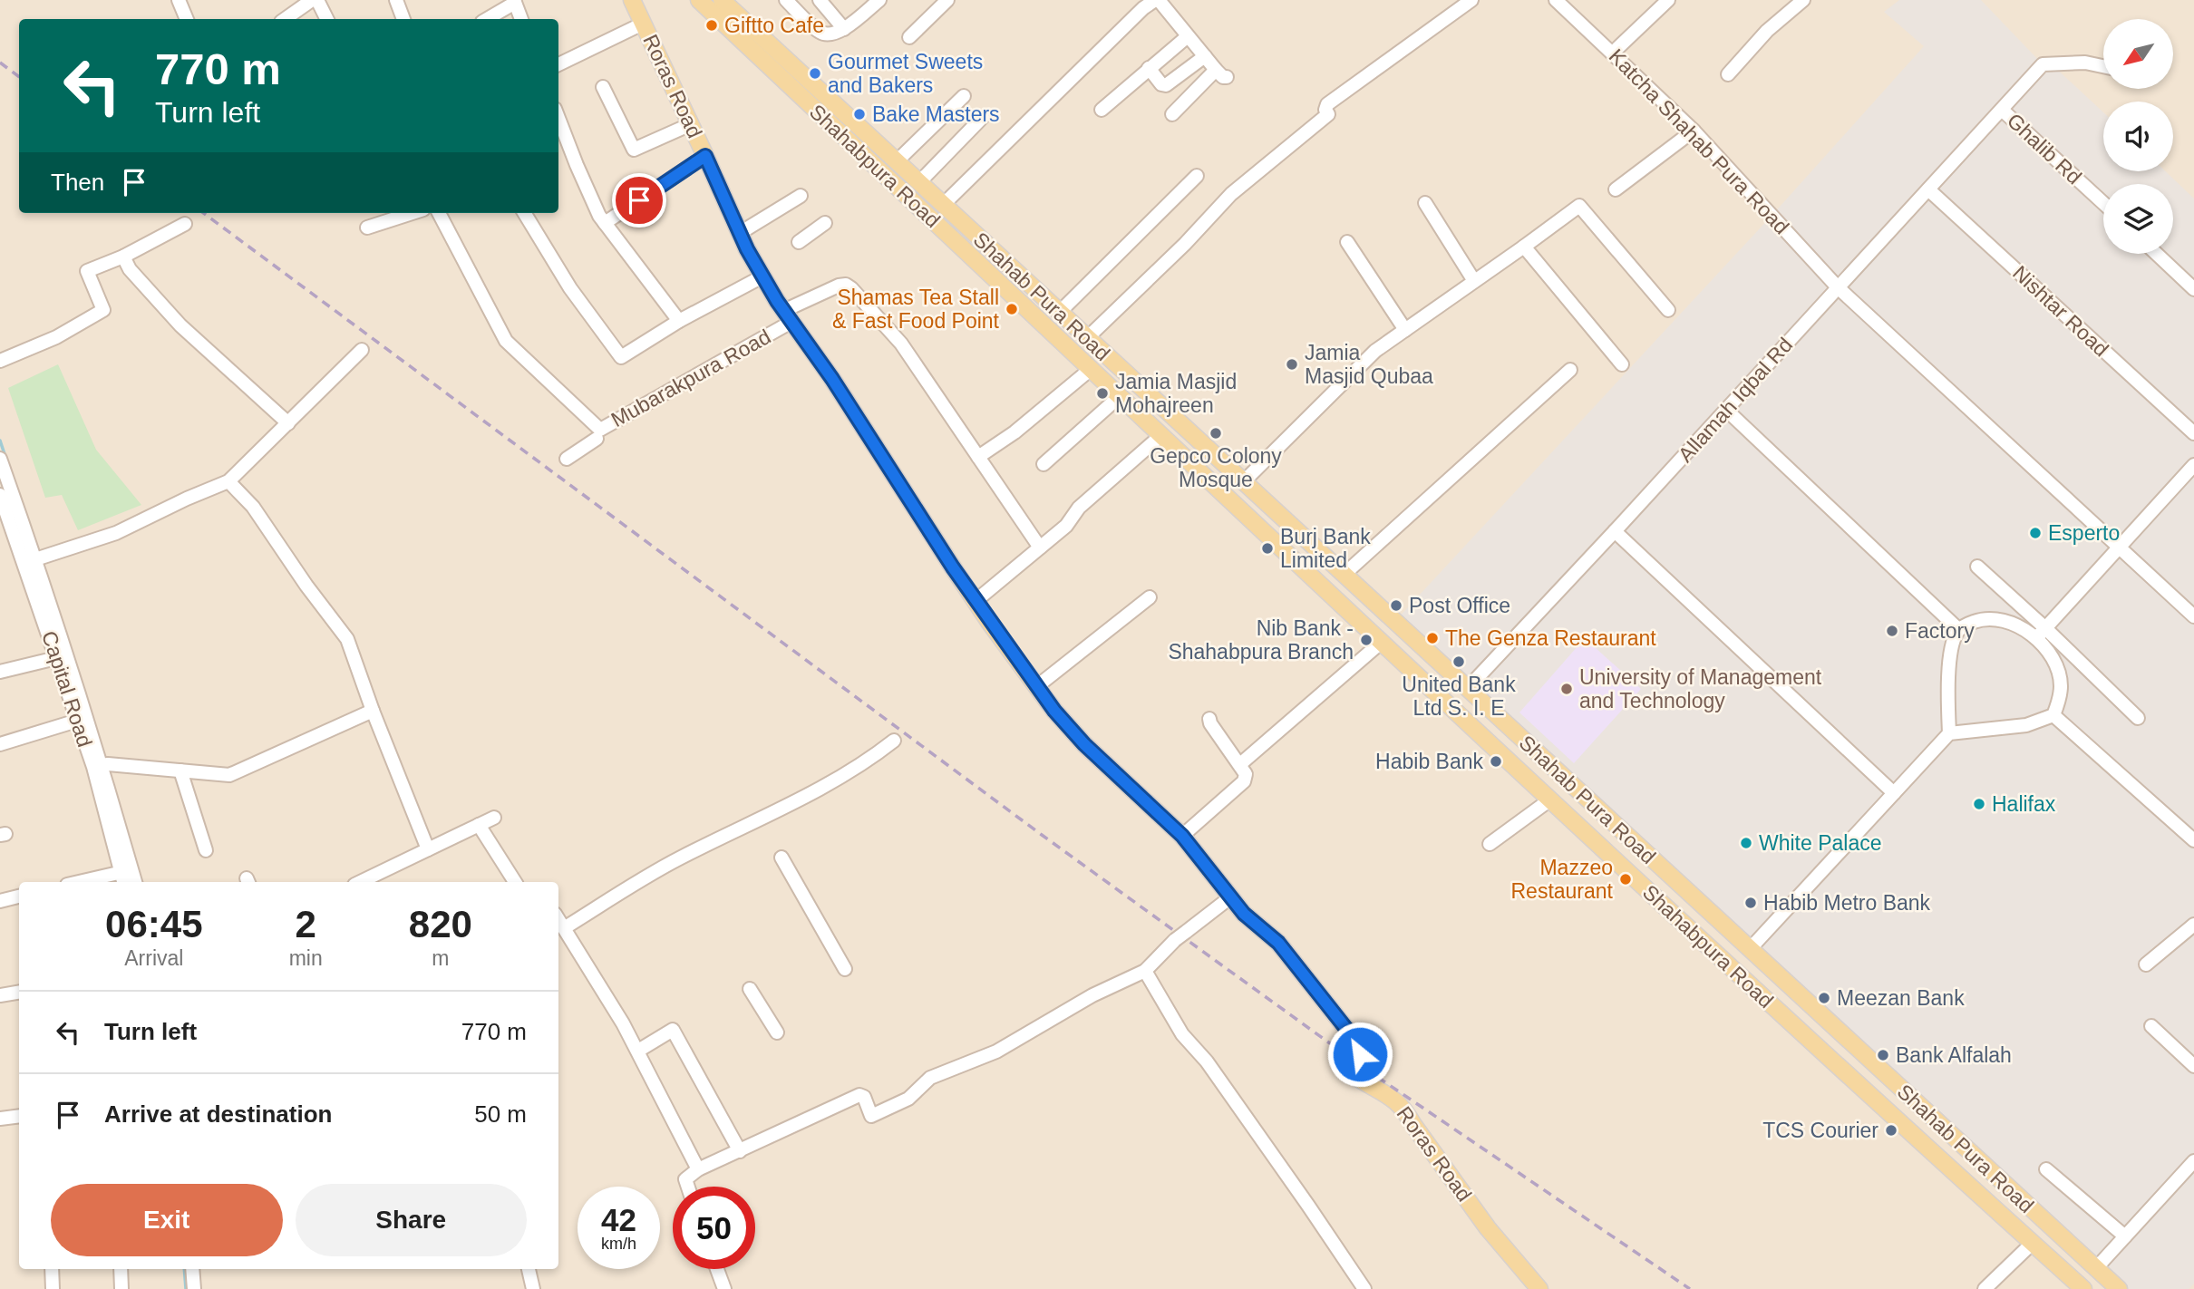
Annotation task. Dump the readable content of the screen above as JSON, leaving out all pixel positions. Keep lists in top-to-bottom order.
{
  "streets": {
    "main road": ["Roras Road", "Shahabpura Road", "Shahab Pura Road"],
    "street": [
      "Katcha Shahab Pura Road",
      "Ghalib Rd",
      "Nishtar Road",
      "Mubarakpura Road",
      "Allamah Iqbal Rd",
      "Capital Road"
    ]
  },
  "crossings": [
    ["Roras Road", "Mubarakpura Road"],
    ["Katcha Shahab Pura Road", "Allamah Iqbal Rd"],
    ["Ghalib Rd", "Allamah Iqbal Rd"],
    ["Shahab Pura Road", "Allamah Iqbal Rd"],
    ["Nishtar Road", "Allamah Iqbal Rd"]
  ],
  "places": [
    "Giftto Cafe",
    "Gourmet Sweets and Bakers",
    "Bake Masters",
    "Shamas Tea Stall & Fast Food Point",
    "Jamia Masjid Qubaa",
    "Jamia Masjid Mohajreen",
    "Gepco Colony Mosque",
    "Esperto",
    "Burj Bank Limited",
    "Post Office",
    "Factory",
    "The Genza Restaurant",
    "Nib Bank - Shahabpura Branch",
    "United Bank Ltd S. I. E",
    "University of Management and Technology",
    "Habib Bank",
    "Halifax",
    "White Palace",
    "Mazzeo Restaurant",
    "Habib Metro Bank",
    "Meezan Bank",
    "Bank Alfalah",
    "TCS Courier"
  ],
  "north": "bottom left",
  "page": {
    "turn": ["770 m", "Turn left"],
    "then": "Then",
    "eta": [
      "06:45",
      "Arrival",
      "2",
      "min",
      "820",
      "m"
    ],
    "list": [
      {
        "name": "Turn left",
        "value": "770 m"
      },
      {
        "name": "Arrive at destination",
        "value": "50 m"
      }
    ],
    "buttons": ["Exit", "Share"],
    "speed": "42 km/h",
    "limit": "50"
  }
}
